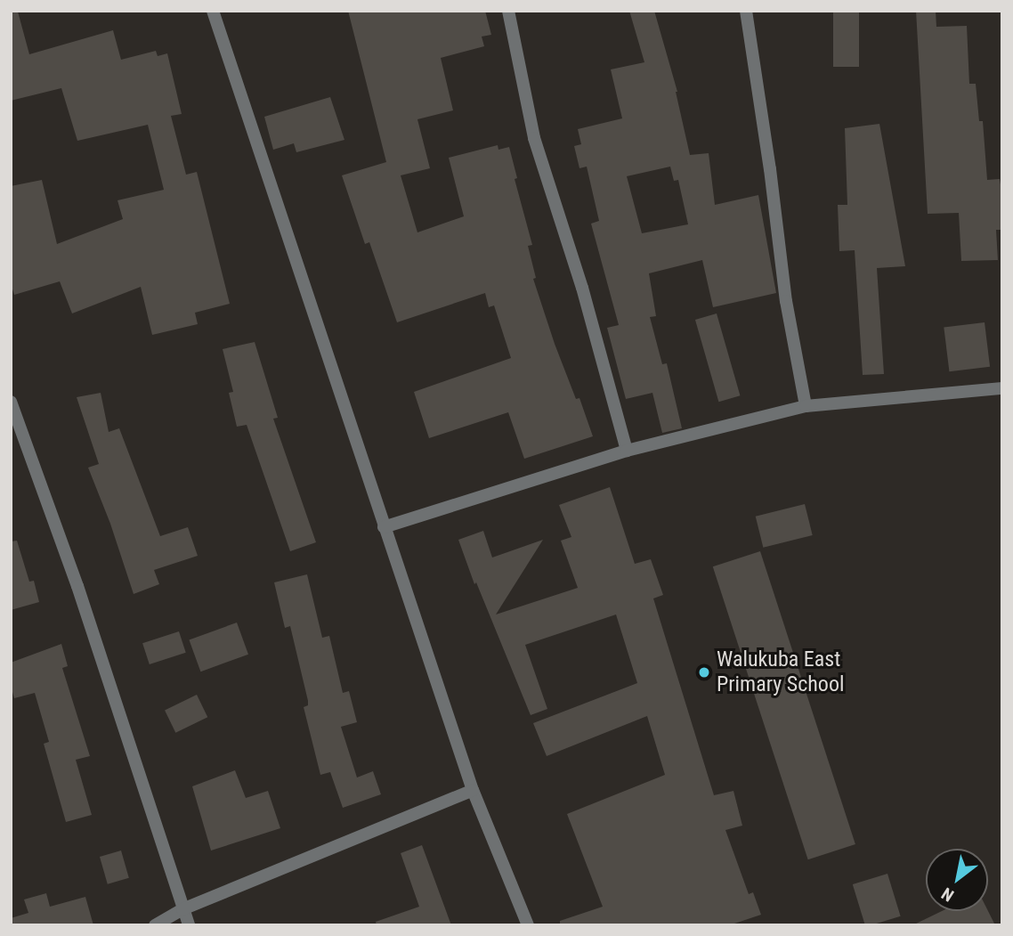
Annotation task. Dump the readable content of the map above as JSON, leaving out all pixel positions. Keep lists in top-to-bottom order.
{
  "places": ["Walukuba East Primary School"],
  "north": "bottom left"
}
